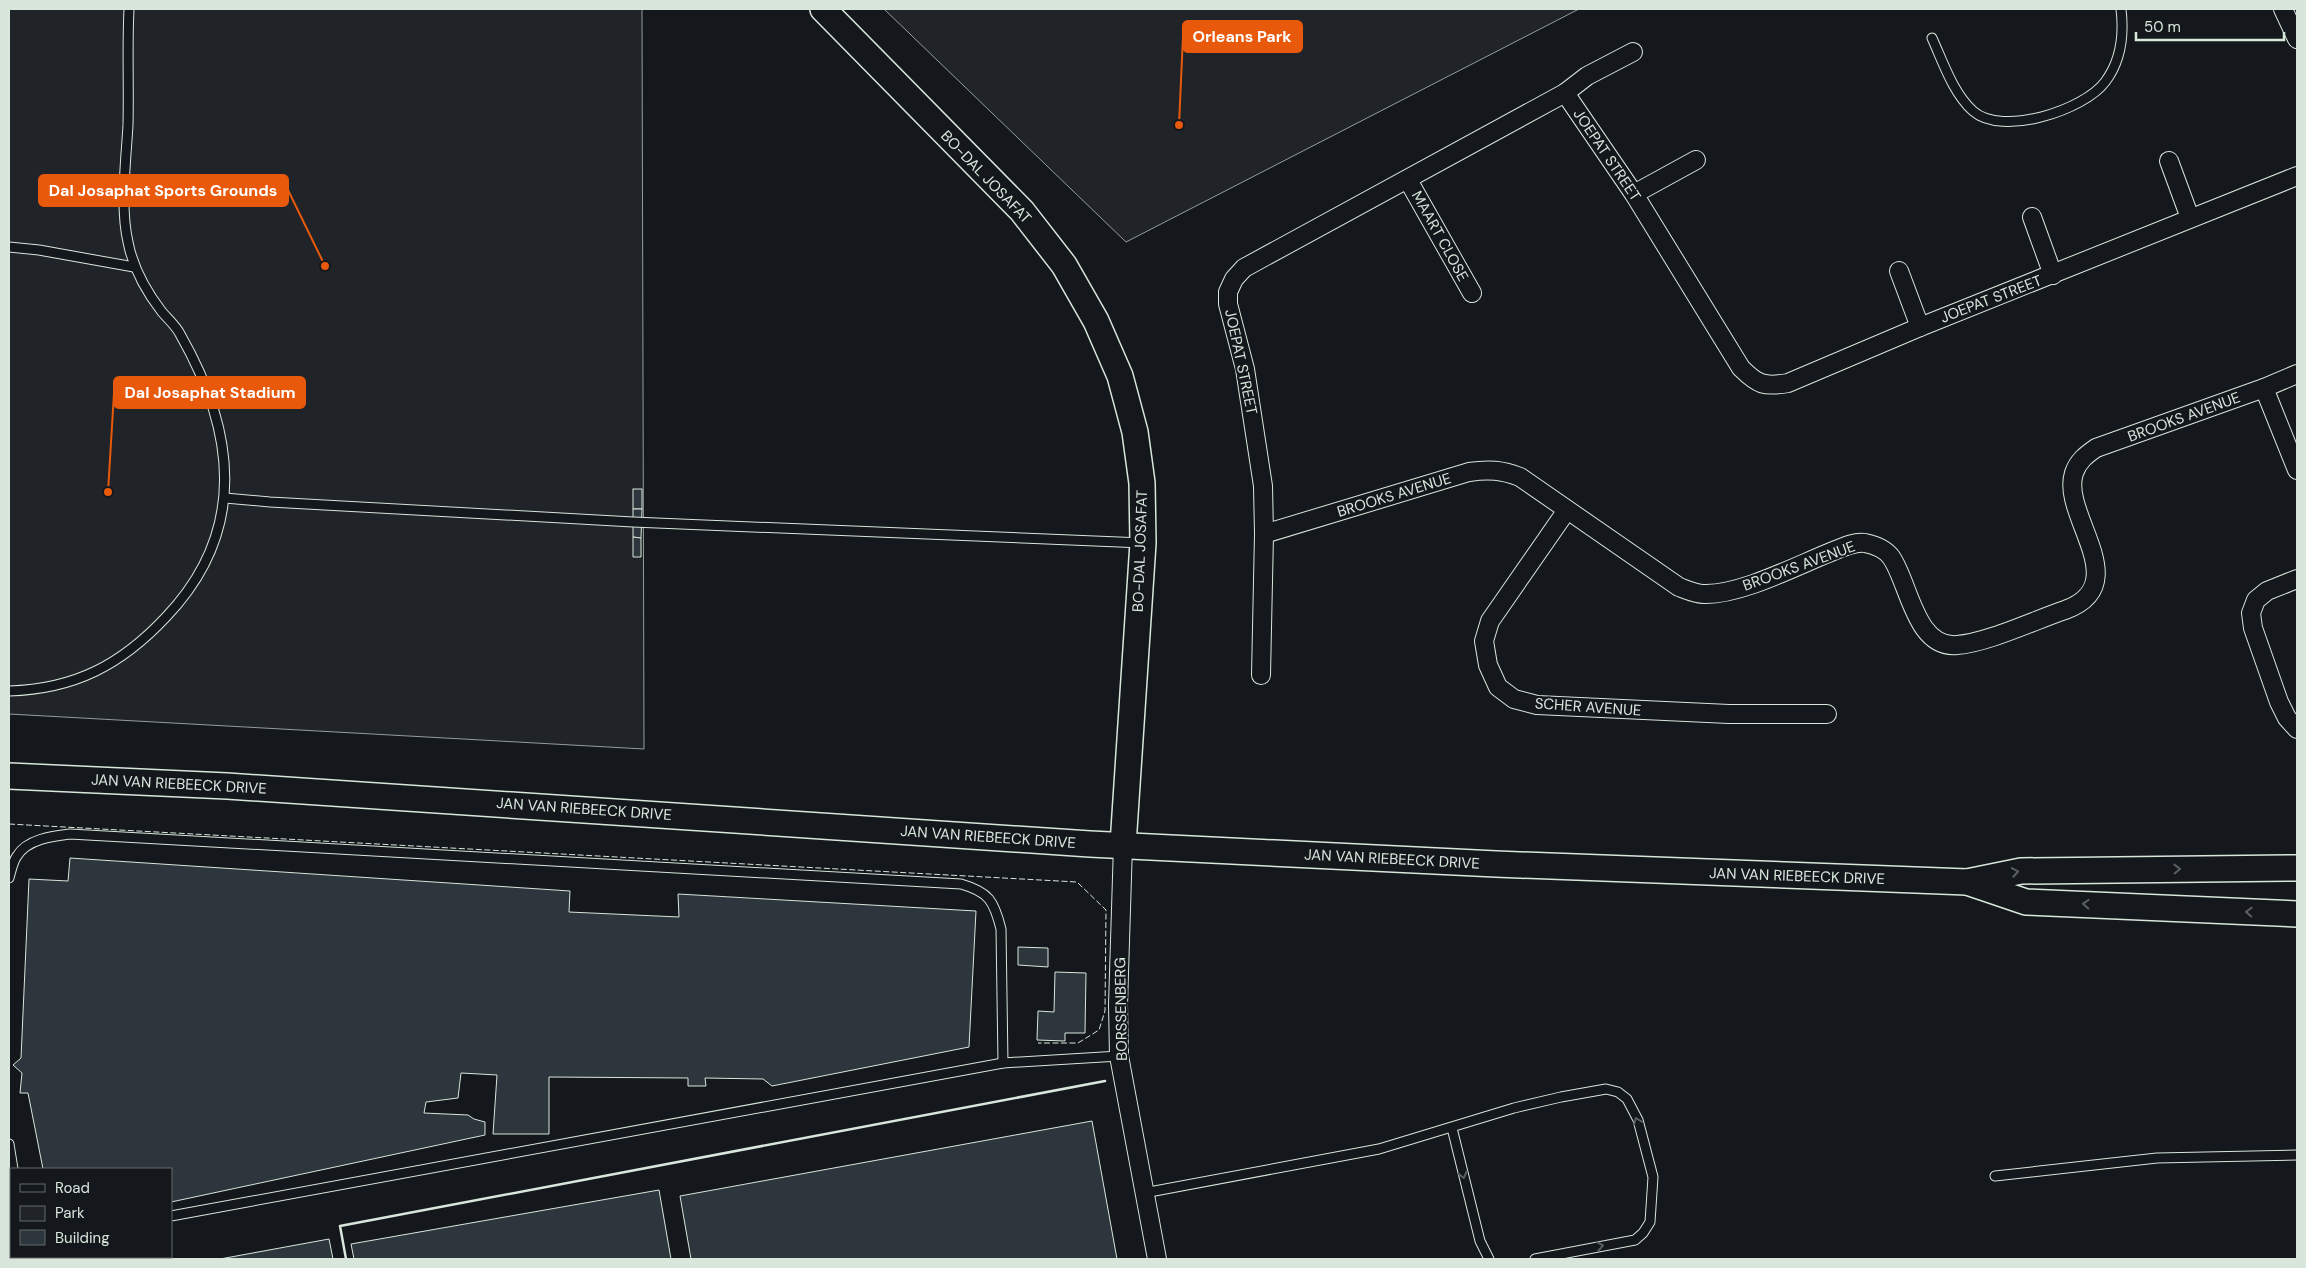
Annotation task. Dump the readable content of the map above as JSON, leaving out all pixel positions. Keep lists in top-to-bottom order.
{
  "streets": {
    "main road": ["BO-DAL JOSAFAT", "JAN VAN RIEBEECK DRIVE"],
    "street": [
      "JOEPAT STREET",
      "MAART CLOSE",
      "BROOKS AVENUE",
      "SCHER AVENUE",
      "BORSSENBERG"
    ]
  },
  "crossings": [
    ["JOEPAT STREET", "MAART CLOSE"],
    ["JOEPAT STREET", "BROOKS AVENUE"],
    ["BO-DAL JOSAFAT", "JAN VAN RIEBEECK DRIVE"],
    ["BO-DAL JOSAFAT", "BORSSENBERG"],
    ["BROOKS AVENUE", "SCHER AVENUE"],
    ["JAN VAN RIEBEECK DRIVE", "BORSSENBERG"]
  ],
  "places": ["Orleans Park", "Dal Josaphat Sports Grounds", "Dal Josaphat Stadium"],
  "legend": ["Road", "Park", "Building"],
  "scale_bar": "50 m"
}
